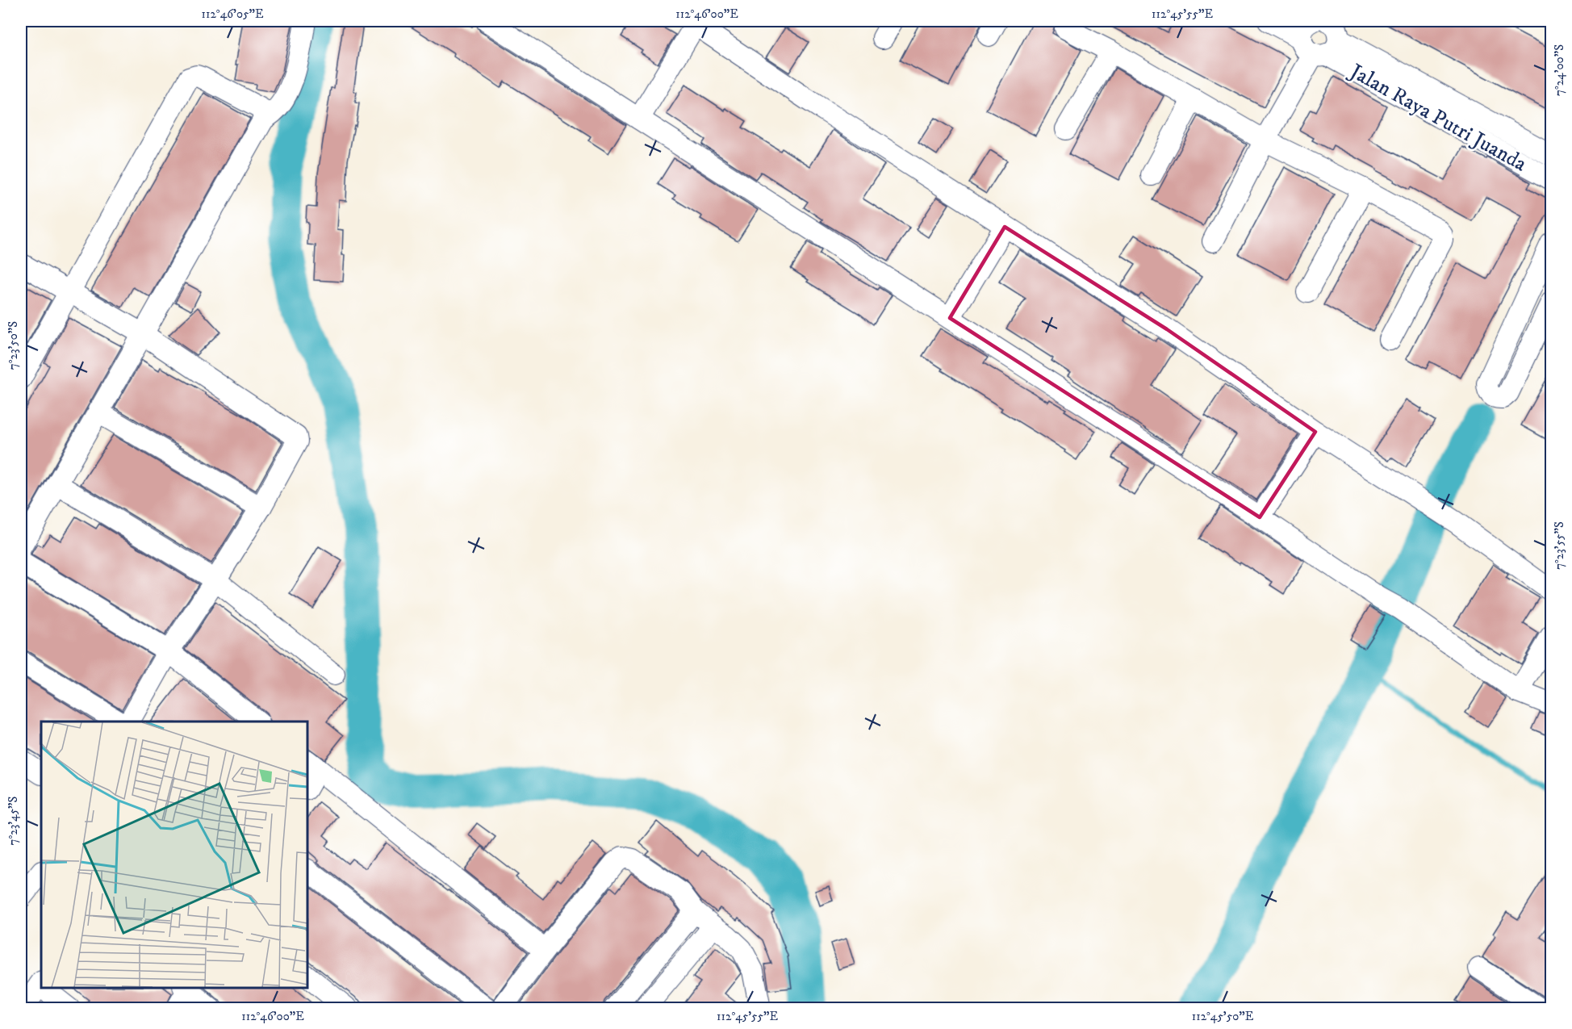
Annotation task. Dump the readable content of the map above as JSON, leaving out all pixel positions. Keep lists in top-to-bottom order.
{
  "streets": {
    "street": ["Jalan Raya Putri Juanda"]
  },
  "coordinates": [
    "112°46'05\"E",
    "112°46'00\"E",
    "112°45'55\"E",
    "7°24'00\"S",
    "7°23'50\"S",
    "7°23'55\"S",
    "7°23'45\"S",
    "112°45'50\"E"
  ]
}
